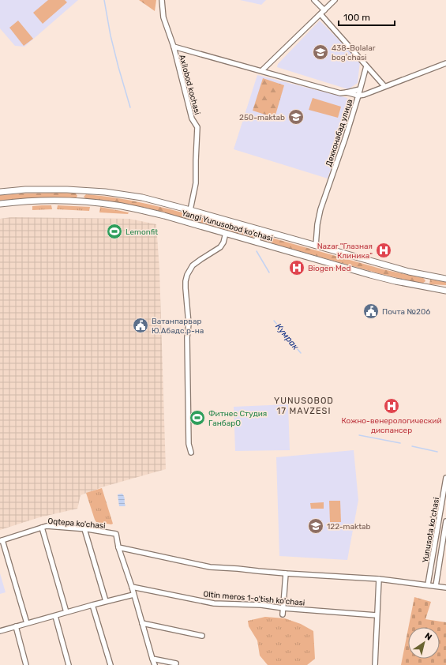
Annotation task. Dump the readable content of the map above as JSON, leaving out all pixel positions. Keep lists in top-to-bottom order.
{
  "streets": {
    "main road": ["Yangi Yunusobod ko'chasi"],
    "street": [
      "Axilobod kochasi",
      "Дехконабад улица",
      "Oqtepa ko'chasi",
      "Yunusota koʻchasi",
      "Oltin meros 1-o'tish ko'chasi"
    ]
  },
  "crossings": [
    ["Axilobod kochasi", "Yangi Yunusobod ko'chasi"],
    ["Дехконабад улица", "Yangi Yunusobod ko'chasi"]
  ],
  "districts": ["YUNUSOBOD 17 MAVZESI"],
  "water": ["Кумрак"],
  "places": {
    "school or university": ["438-Bolalar bogʻchasi", "250-maktab", "122-maktab"],
    "sports": ["Lemonfit", "Фитнес Студия ГанбарО"],
    "hospital": ["Nazar \"Глазная Клиника\"", "Biogen Med", "Кожно-венерологический диспансер"],
    "public building": ["Почта №206", "Ватанпарвар Ю.Абадс.р-на"]
  },
  "scale_bar": "100 m",
  "north": "top right"
}
